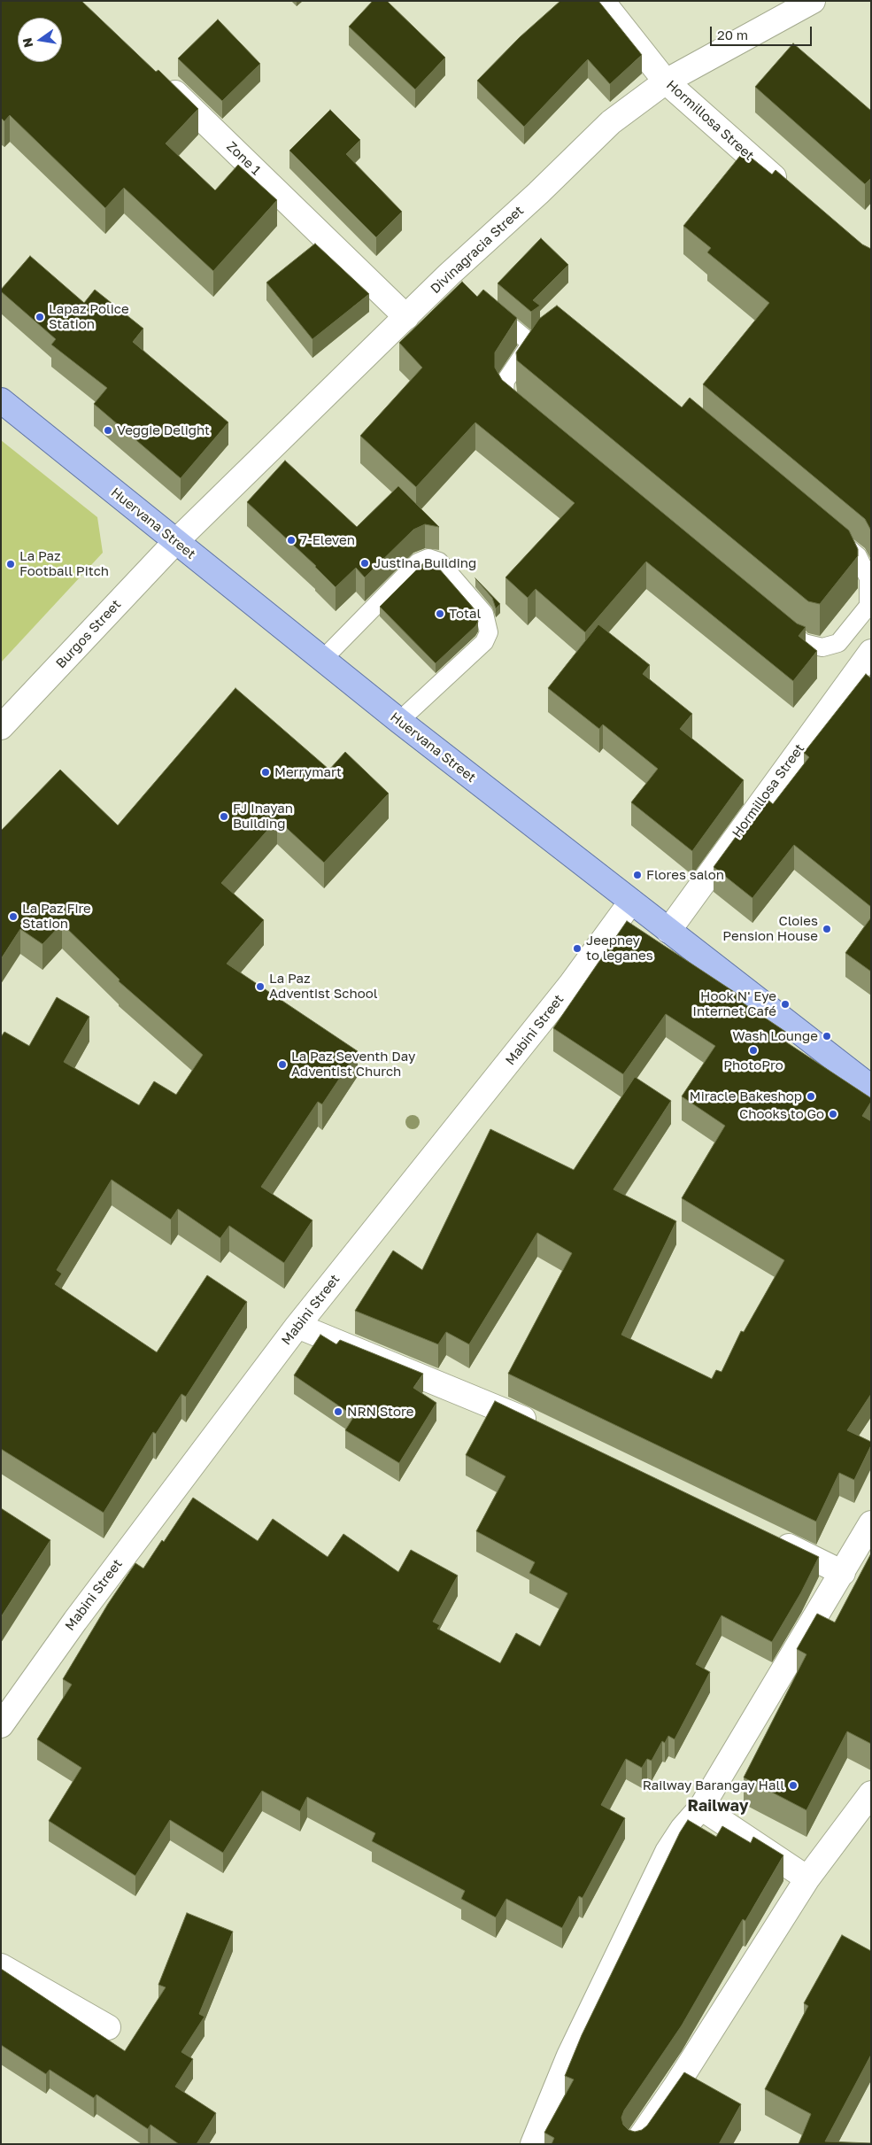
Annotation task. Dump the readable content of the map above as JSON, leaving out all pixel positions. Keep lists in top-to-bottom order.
{
  "streets": {
    "main road": ["Huervana Street"],
    "street": [
      "Hormillosa Street",
      "Zone 1",
      "Divinagracia Street",
      "Burgos Street",
      "Mabini Street"
    ]
  },
  "crossings": [
    ["Hormillosa Street", "Divinagracia Street"],
    ["Hormillosa Street", "Huervana Street"],
    ["Zone 1", "Divinagracia Street"],
    ["Divinagracia Street", "Huervana Street"],
    ["Divinagracia Street", "Burgos Street"],
    ["Huervana Street", "Burgos Street"],
    ["Huervana Street", "Mabini Street"]
  ],
  "districts": ["Railway"],
  "places": [
    "Lapaz Police Station",
    "Veggie Delight",
    "7-Eleven",
    "Justina Building",
    "La Paz Football Pitch",
    "Total",
    "Merrymart",
    "FJ Inayan Building",
    "Flores salon",
    "La Paz Fire Station",
    "Cloies Pension House",
    "Jeepney to leganes",
    "La Paz Adventist School",
    "Hook N' Eye Internet Café",
    "Wash Lounge",
    "PhotoPro",
    "La Paz Seventh Day Adventist Church",
    "Miracle Bakeshop",
    "Chooks to Go",
    "NRN Store",
    "Railway Barangay Hall"
  ],
  "scale_bar": "20 m",
  "north": "left"
}
